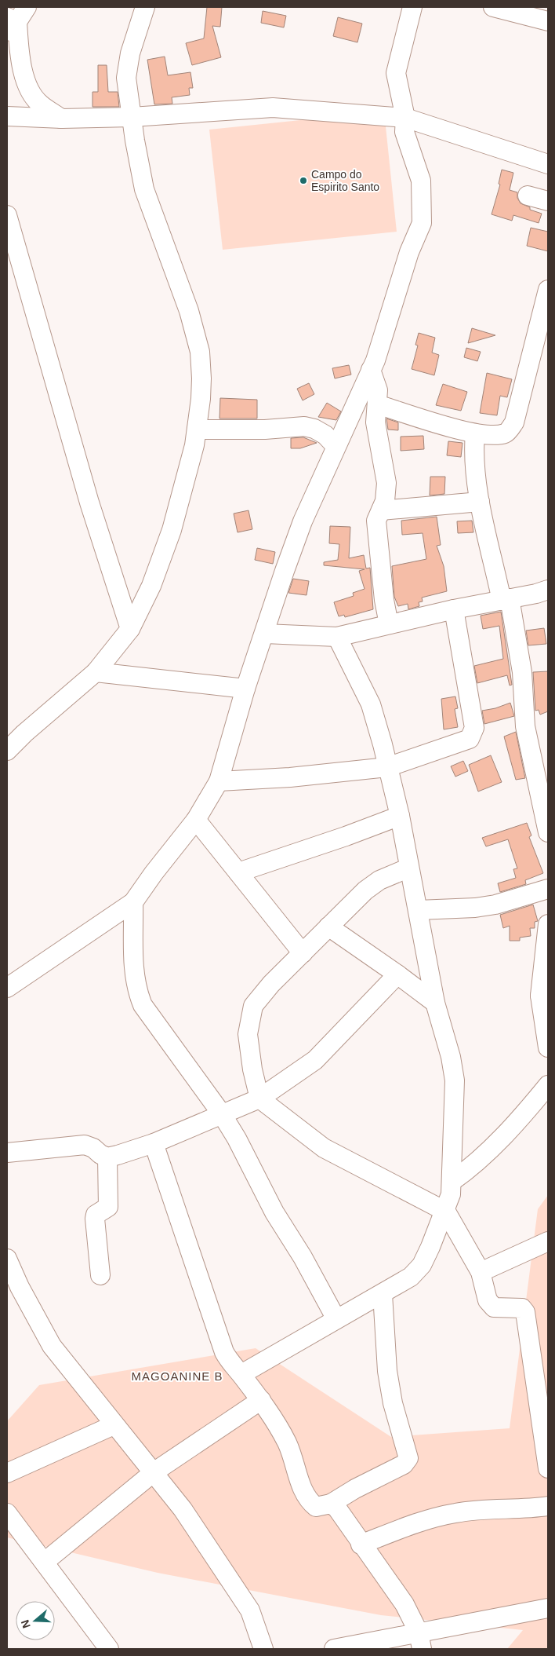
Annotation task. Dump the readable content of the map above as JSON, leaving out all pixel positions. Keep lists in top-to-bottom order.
{
  "districts": ["MAGOANINE B"],
  "places": ["Campo do Espirito Santo"],
  "north": "left"
}
